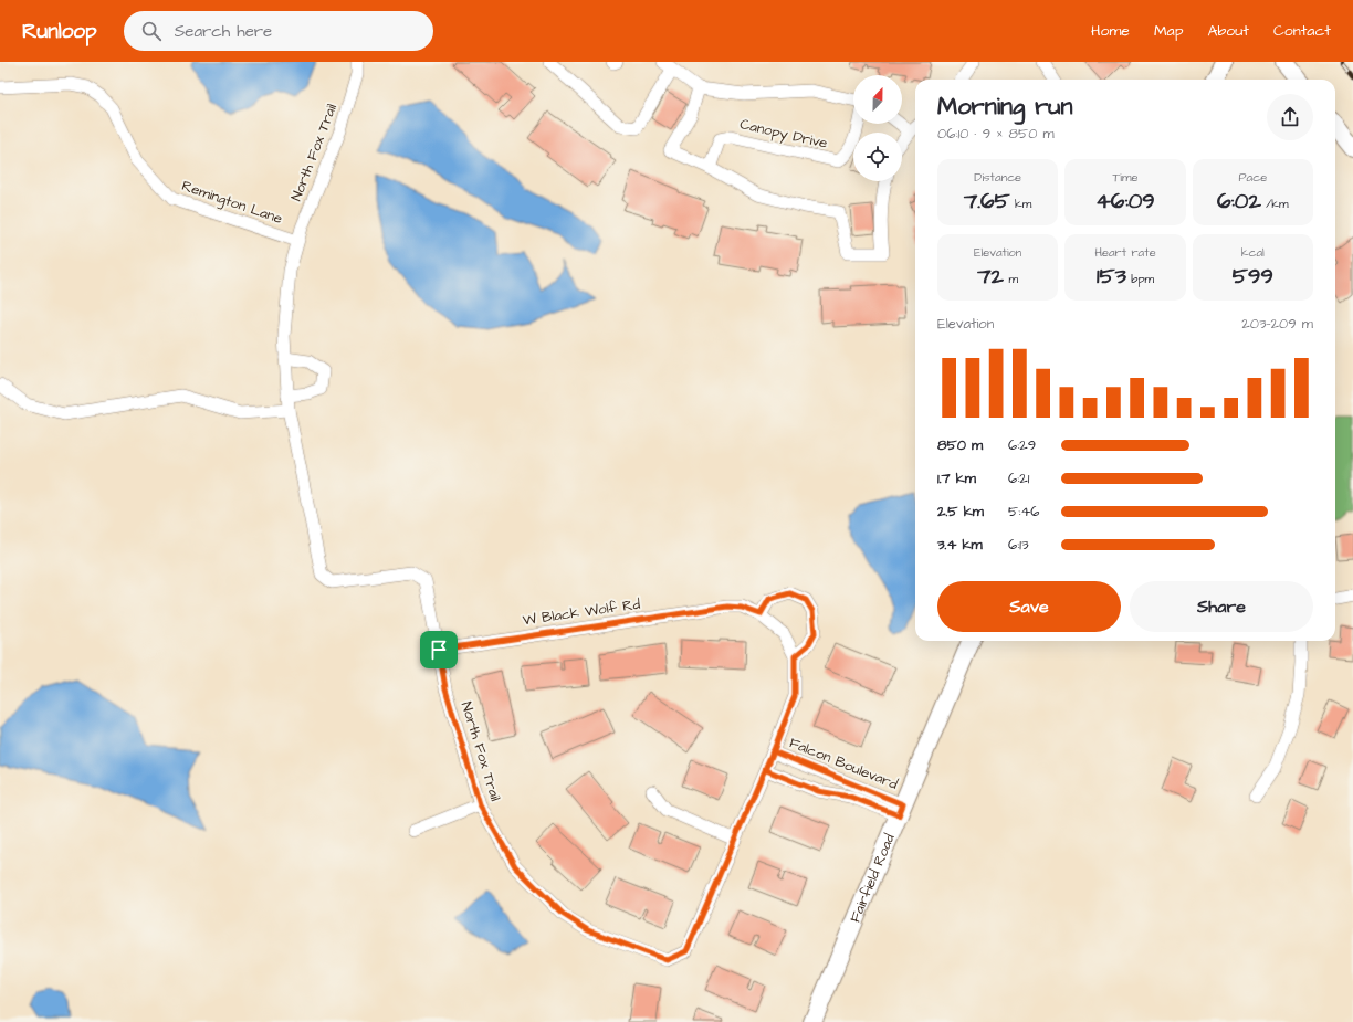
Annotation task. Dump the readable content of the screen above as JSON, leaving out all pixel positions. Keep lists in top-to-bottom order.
{
  "streets": {
    "street": [
      "Canopy Drive",
      "North Fox Trail",
      "Remington Lane",
      "W Black Wolf Rd",
      "Falcon Boulevard",
      "Fairfield Road"
    ]
  },
  "crossings": [
    ["North Fox Trail", "Remington Lane"],
    ["North Fox Trail", "W Black Wolf Rd"],
    ["North Fox Trail", "Falcon Boulevard"],
    ["Falcon Boulevard", "Fairfield Road"]
  ],
  "north": "top",
  "page": {
    "header": "Runloop",
    "search": "Search here",
    "nav": [
      "Home",
      "Map",
      "About",
      "Contact"
    ],
    "heading": ["Morning run", "06:10 · 9 × 850 m"],
    "stats": [
      ["Distance", "7.65 km"],
      ["Time", "46:09"],
      ["Pace", "6:02 /km"],
      ["Elevation", "72 m"],
      ["Heart rate", "153 bpm"],
      ["kcal", "599"]
    ],
    "chart": ["Elevation", "203–209 m"],
    "list": [
      {
        "name": "850 m",
        "note": "6:29"
      },
      {
        "name": "1.7 km",
        "note": "6:21"
      },
      {
        "name": "2.5 km",
        "note": "5:46"
      },
      {
        "name": "3.4 km",
        "note": "6:13"
      }
    ],
    "buttons": ["Save", "Share"]
  }
}
